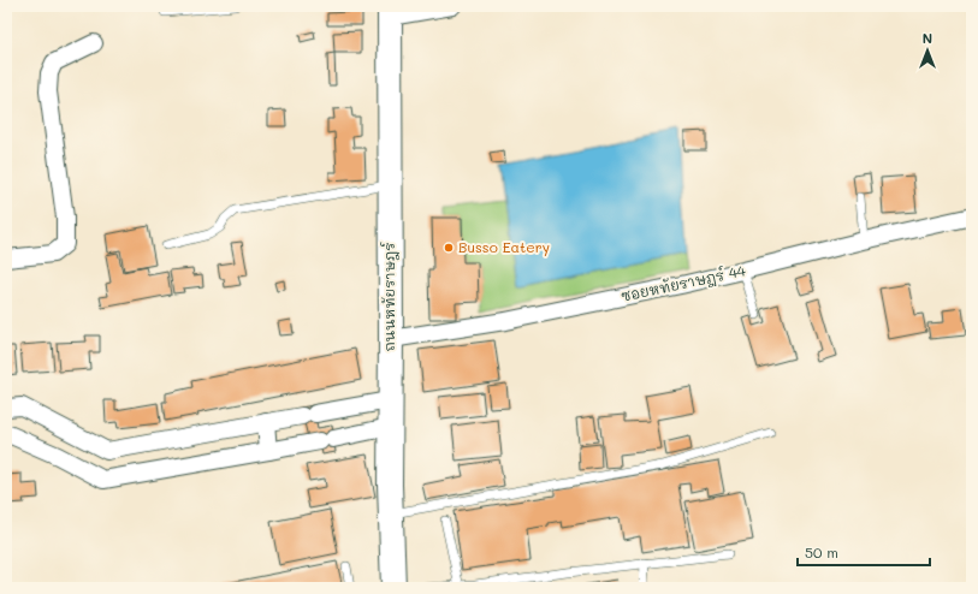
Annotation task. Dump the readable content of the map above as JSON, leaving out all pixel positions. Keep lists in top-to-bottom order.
{
  "streets": {
    "main road": ["ถนนหทัยราษฎร์"],
    "street": ["ซอยหทัยราษฎร์ 44"]
  },
  "crossings": [
    ["ซอยหทัยราษฎร์ 44", "ถนนหทัยราษฎร์"]
  ],
  "places": ["Busso Eatery"],
  "scale_bar": "50 m",
  "north": "top"
}
